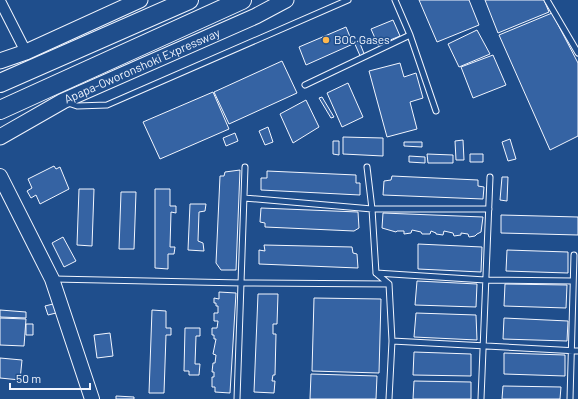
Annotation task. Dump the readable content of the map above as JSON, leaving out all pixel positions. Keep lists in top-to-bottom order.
{
  "streets": {
    "highway": ["Apapa-Oworonshoki Expressway"]
  },
  "places": ["BOC Gases"],
  "scale_bar": "50 m"
}
